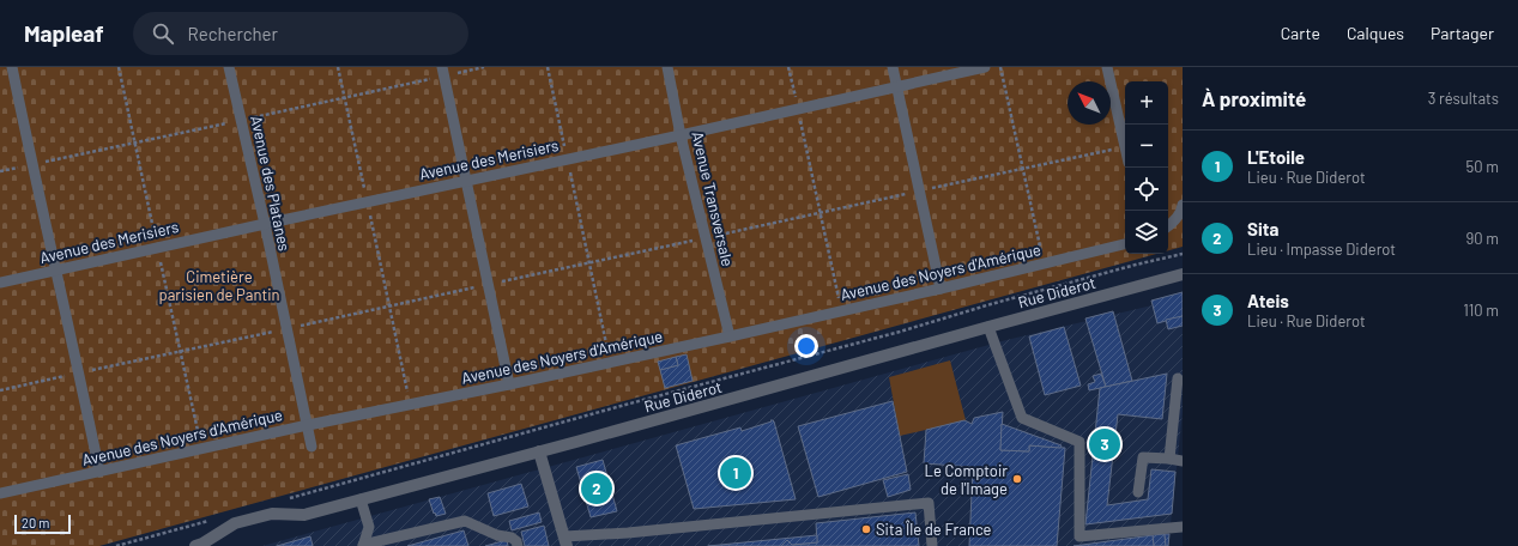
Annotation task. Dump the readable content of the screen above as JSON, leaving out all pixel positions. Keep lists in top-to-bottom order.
{
  "streets": {
    "street": ["Rue Diderot"],
    "lane": [
      "Avenue des Merisiers",
      "Avenue des Platanes",
      "Avenue Transversale",
      "Avenue des Noyers d'Amérique"
    ]
  },
  "crossings": [
    ["Avenue des Merisiers", "Avenue des Platanes"],
    ["Avenue des Merisiers", "Avenue Transversale"],
    ["Avenue des Platanes", "Avenue des Noyers d'Amérique"],
    ["Avenue Transversale", "Avenue des Noyers d'Amérique"]
  ],
  "parks": ["Cimetière parisien de Pantin"],
  "places": ["Le Comptoir de l'Image", "Sita Île de France"],
  "scale_bar": "20 m",
  "north": "top left",
  "page": {
    "header": "Mapleaf",
    "search": "Rechercher",
    "nav": ["Carte", "Calques", "Partager"],
    "heading": ["À proximité", "3 résultats"],
    "map_buttons": ["+", "−"],
    "list": [
      {
        "mark": "1",
        "name": "L'Etoile",
        "note": "Lieu · Rue Diderot",
        "value": "50 m"
      },
      {
        "mark": "2",
        "name": "Sita",
        "note": "Lieu · Impasse Diderot",
        "value": "90 m"
      },
      {
        "mark": "3",
        "name": "Ateis",
        "note": "Lieu · Rue Diderot",
        "value": "110 m"
      }
    ],
    "pins": ["3", "1", "2"],
    "scale": "20 m"
  }
}
